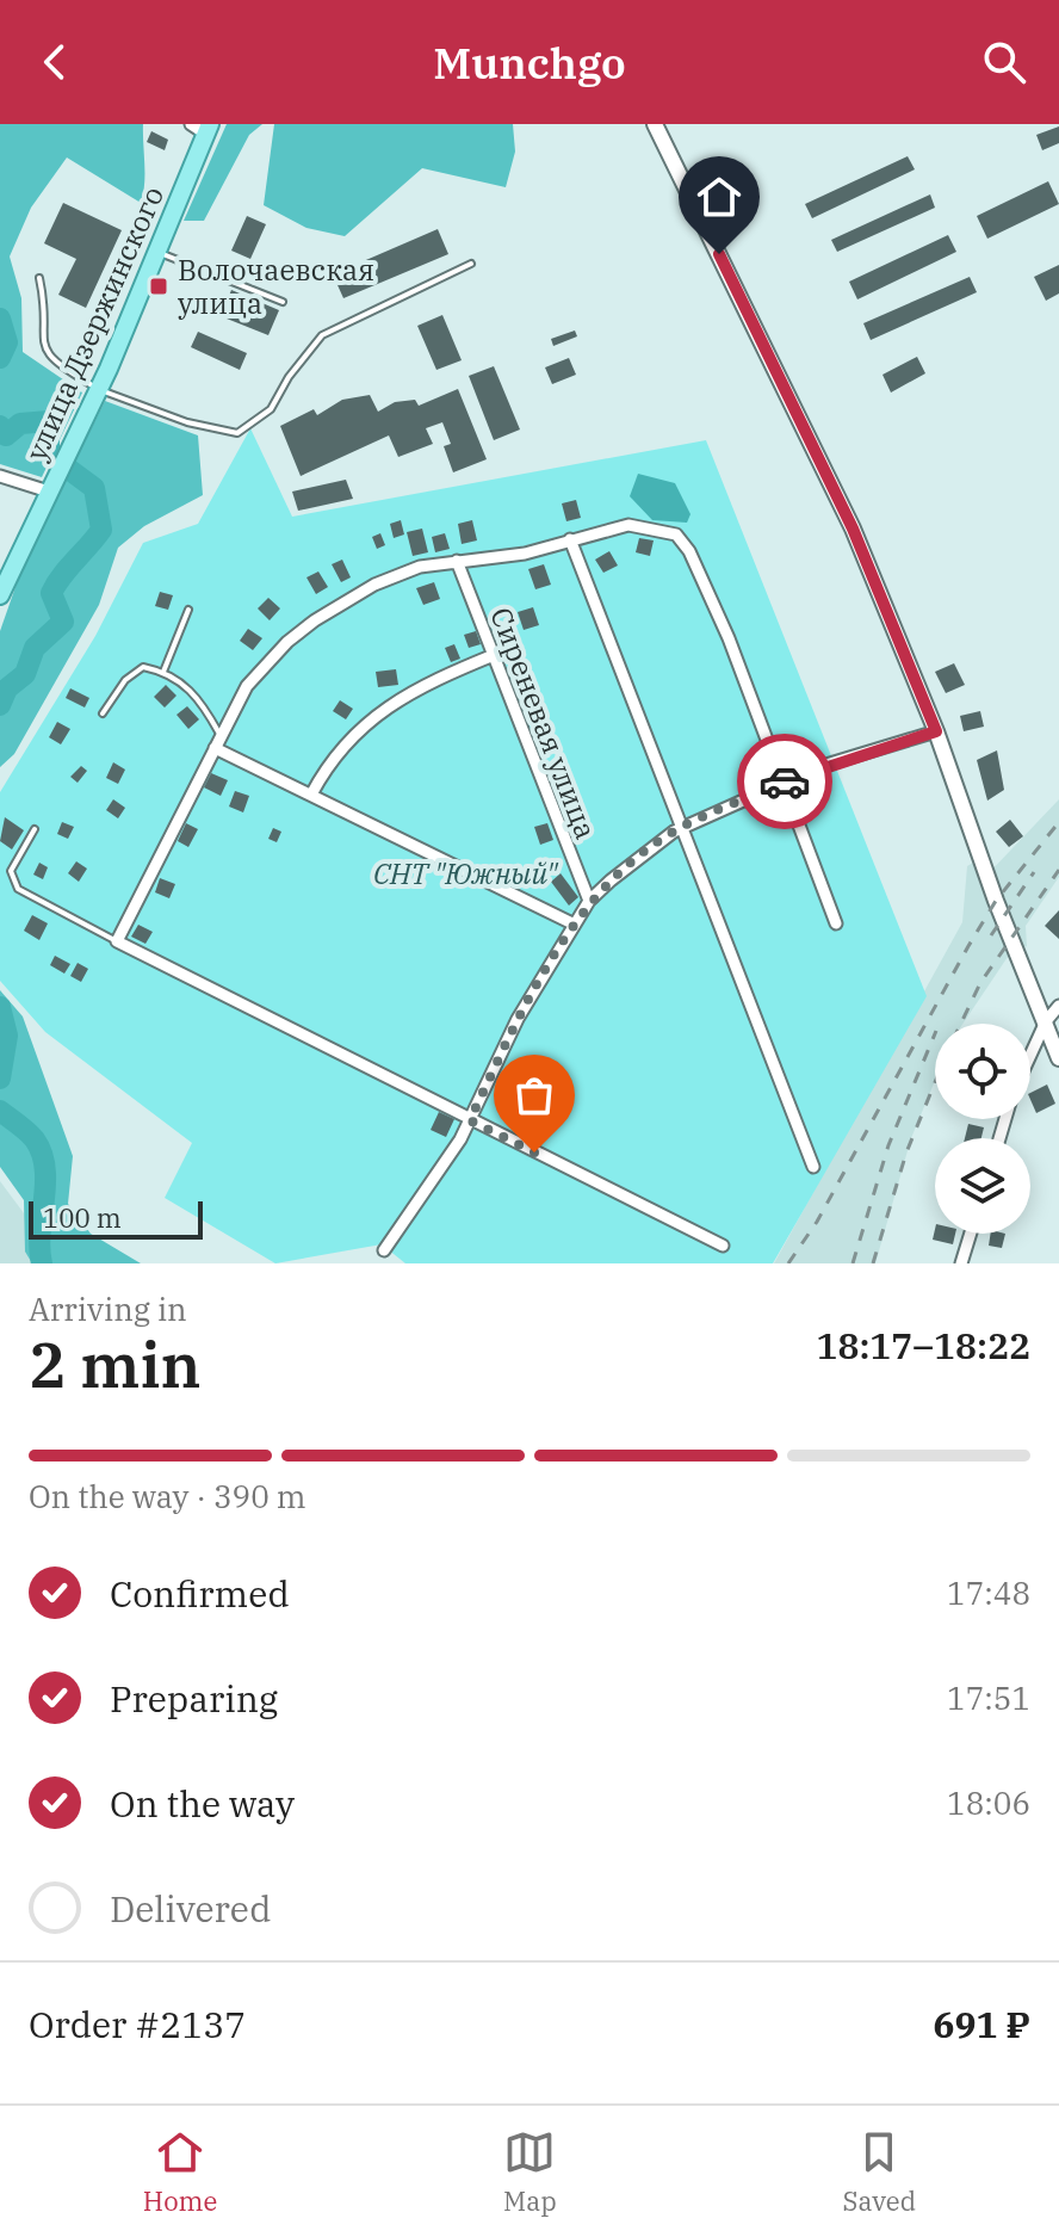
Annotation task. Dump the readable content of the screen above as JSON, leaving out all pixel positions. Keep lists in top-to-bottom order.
{
  "streets": {
    "main road": ["улица Дзержинского"],
    "street": ["Сиреневая улица"]
  },
  "parks": ["СНТ \"Южный\""],
  "places": {
    "transit": ["Волочаевская улица"]
  },
  "scale_bar": "100 m",
  "page": {
    "header": "Munchgo",
    "scale": "100 m",
    "heading": ["2 min", "Arriving in", "18:17–18:22"],
    "panel": ["Order #2137", "691 ₽"],
    "bar": "On the way · 390 m",
    "list": [
      ["Confirmed", "17:48"],
      ["Preparing", "17:51"],
      ["On the way", "18:06"],
      "Delivered"
    ],
    "tabs": ["Home", "Map", "Saved"]
  }
}
